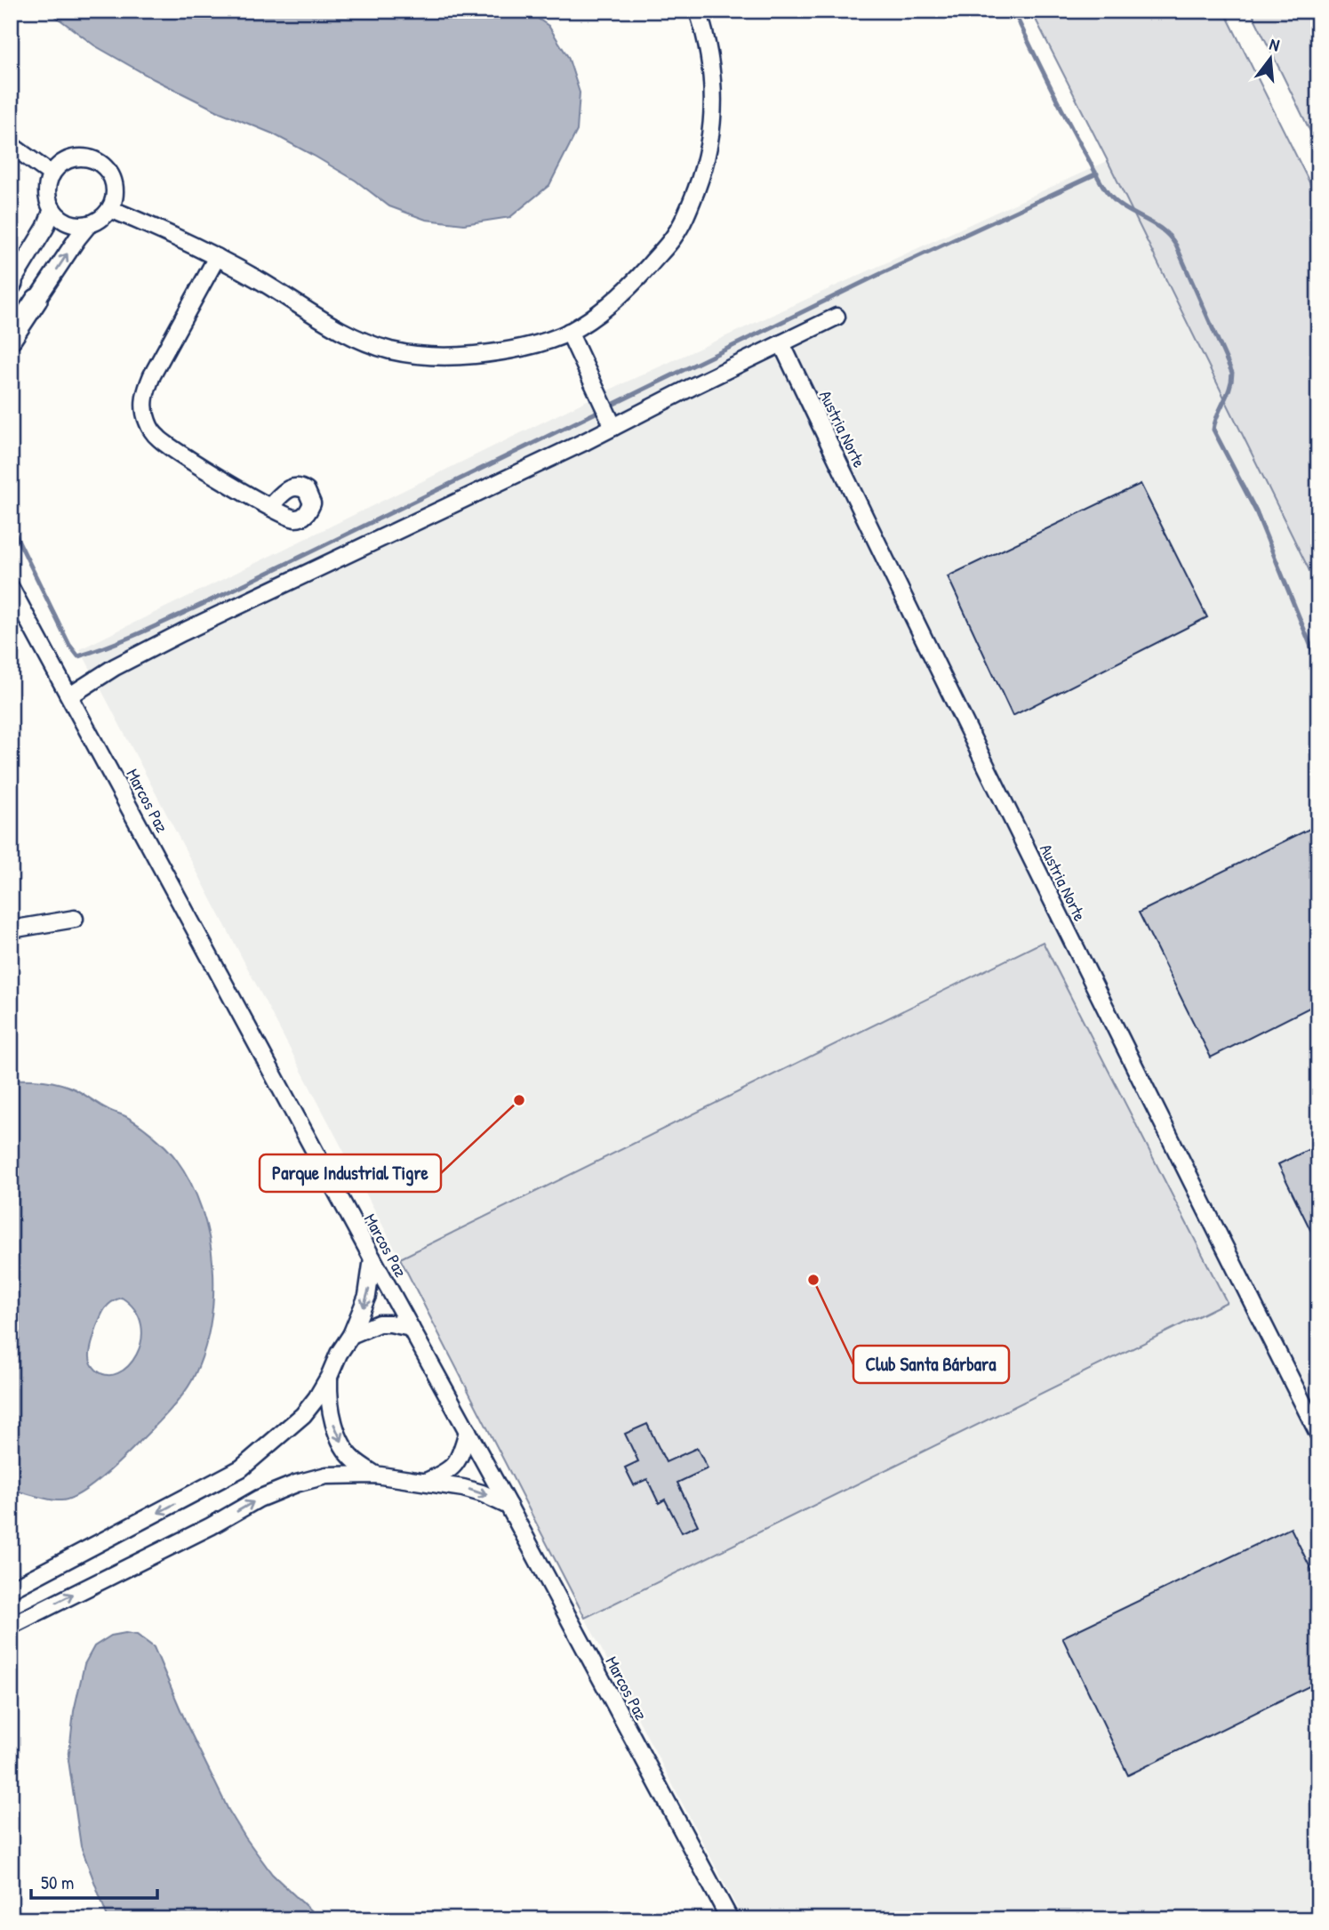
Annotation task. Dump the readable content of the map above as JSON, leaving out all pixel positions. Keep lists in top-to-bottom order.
{
  "streets": {
    "street": ["Austria Norte", "Marcos Paz"]
  },
  "places": ["Parque Industrial Tigre", "Club Santa Bárbara"],
  "scale_bar": "50 m",
  "north": "top"
}
